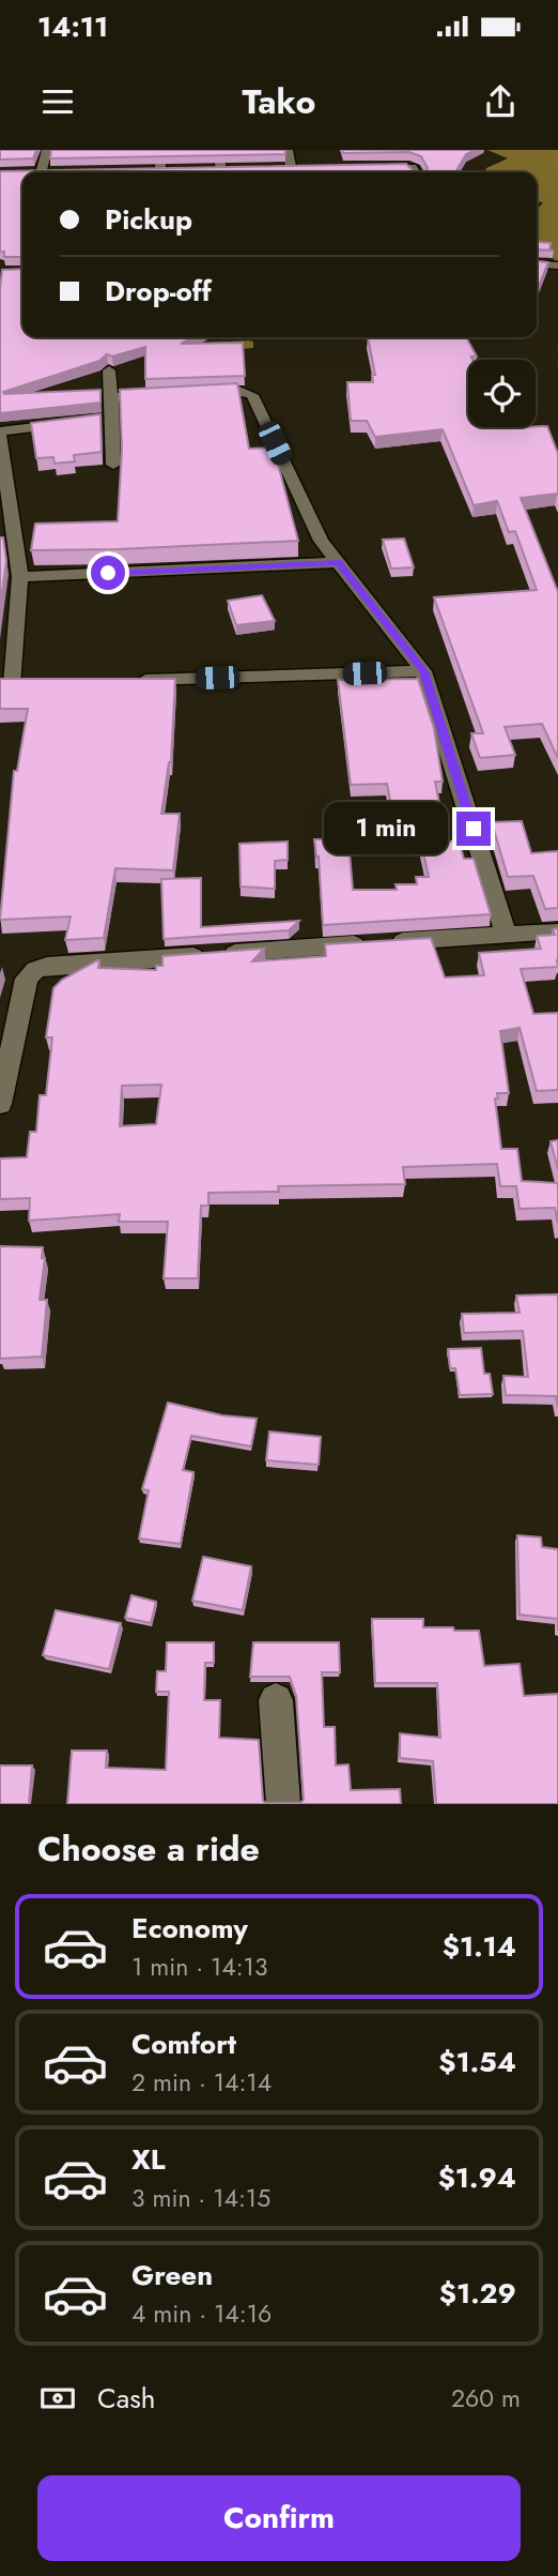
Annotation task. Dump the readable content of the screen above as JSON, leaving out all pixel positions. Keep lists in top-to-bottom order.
{
  "page": {
    "status": "14:11",
    "header": "Tako",
    "banner": ["Pickup", "Drop-off"],
    "bubble": "1 min",
    "heading": "Choose a ride",
    "list": [
      {
        "name": "Economy",
        "note": "1 min · 14:13",
        "value": "$1.14"
      },
      {
        "name": "Comfort",
        "note": "2 min · 14:14",
        "value": "$1.54"
      },
      {
        "name": "XL",
        "note": "3 min · 14:15",
        "value": "$1.94"
      },
      {
        "name": "Green",
        "note": "4 min · 14:16",
        "value": "$1.29"
      }
    ],
    "pay": ["Cash", "260 m"],
    "buttons": "Confirm"
  }
}
